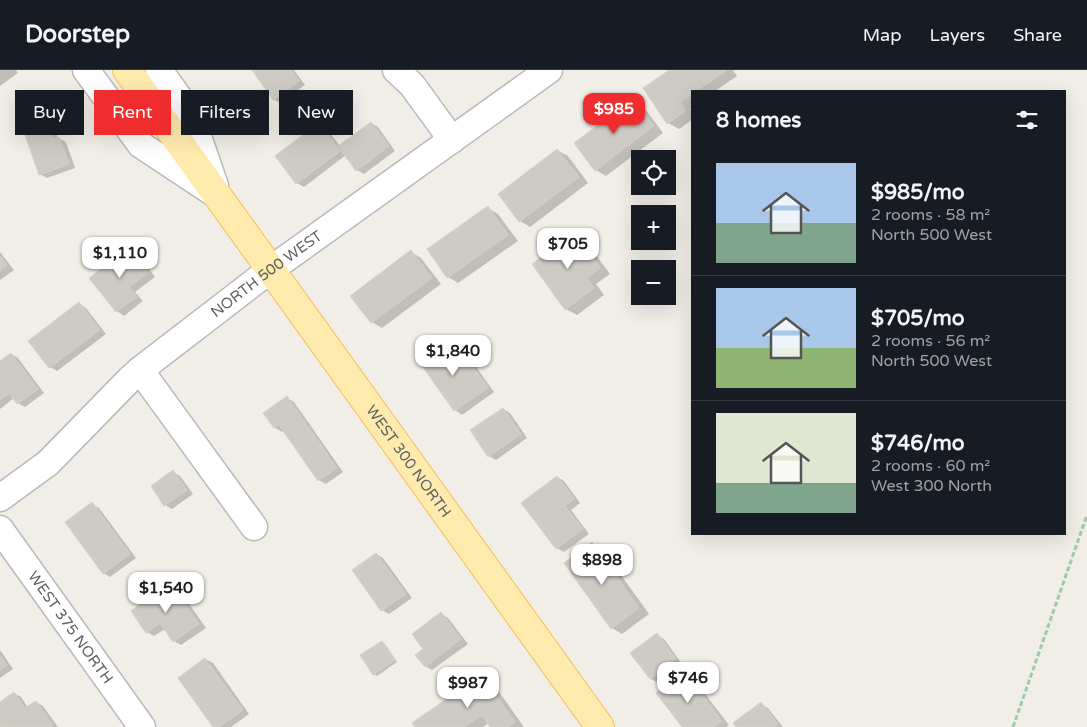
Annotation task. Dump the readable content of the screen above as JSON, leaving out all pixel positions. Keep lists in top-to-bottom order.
{
  "streets": {
    "main road": ["WEST 300 NORTH"],
    "street": ["NORTH 500 WEST", "WEST 375 NORTH"]
  },
  "crossings": [
    ["NORTH 500 WEST", "WEST 300 NORTH"]
  ],
  "page": {
    "header": "Doorstep",
    "nav": ["Map", "Layers", "Share"],
    "chip": [
      "Buy",
      "Rent",
      "Filters",
      "New"
    ],
    "heading": "8 homes",
    "price": [
      "$985",
      "$705",
      "$1,110",
      "$1,840",
      "$898",
      "$1,540",
      "$746",
      "$987"
    ],
    "map_buttons": ["+", "−"],
    "list": [
      {
        "name": "$985/mo",
        "note": "2 rooms · 58 m² · North 500 West"
      },
      {
        "name": "$705/mo",
        "note": "2 rooms · 56 m² · North 500 West"
      },
      {
        "name": "$746/mo",
        "note": "2 rooms · 60 m² · West 300 North"
      }
    ]
  }
}
